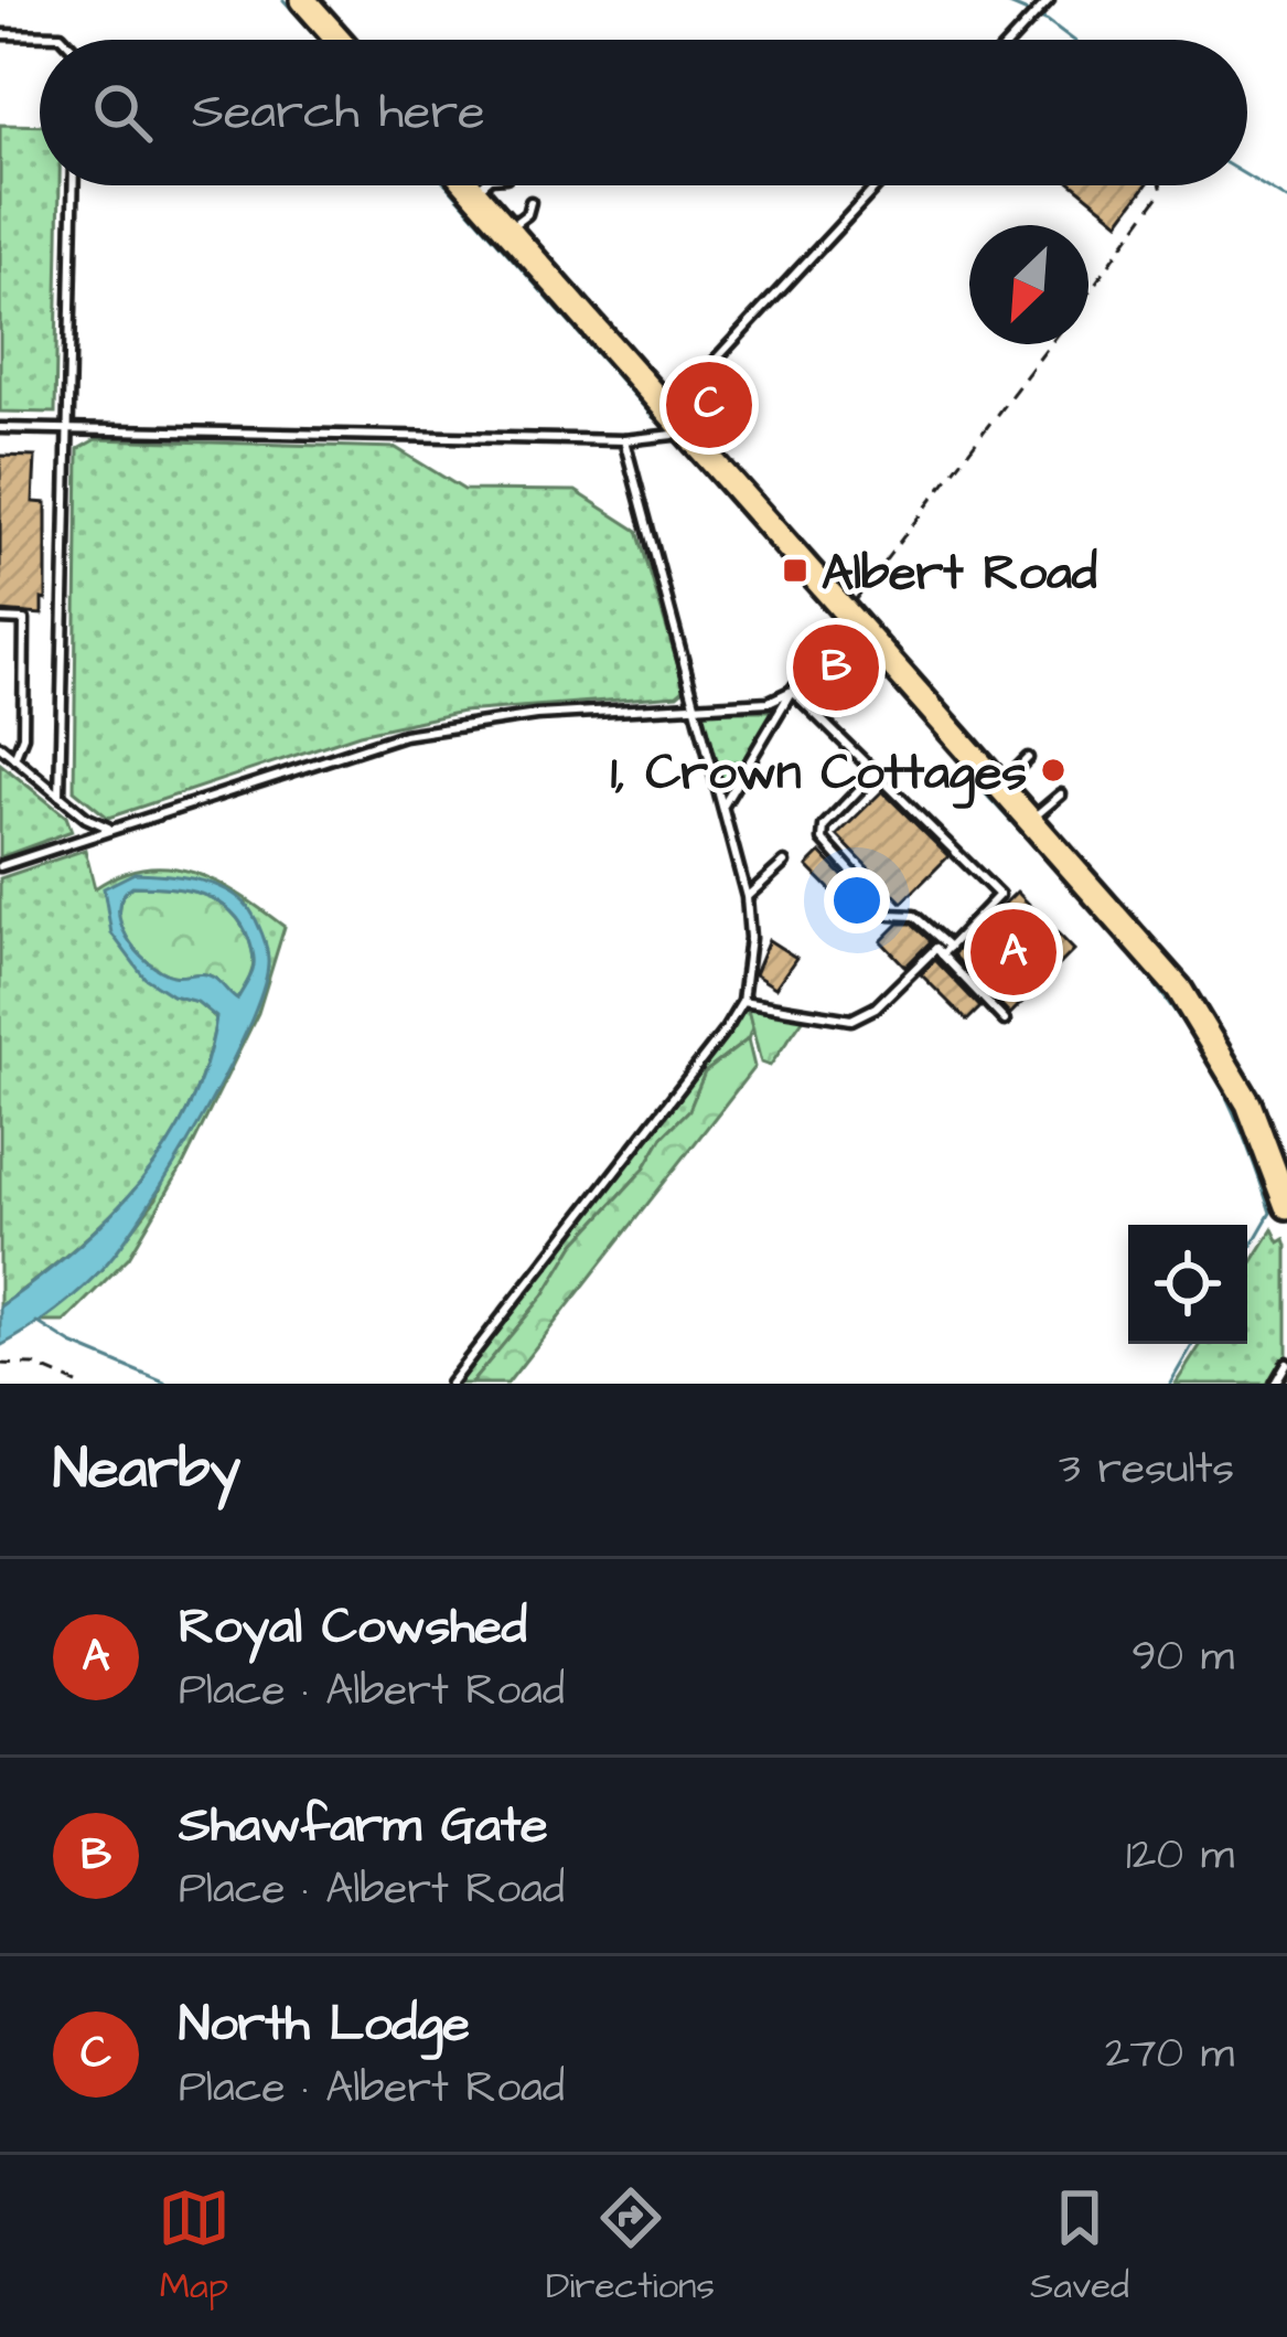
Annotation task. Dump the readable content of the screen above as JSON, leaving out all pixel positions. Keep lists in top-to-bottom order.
{
  "places": {
    "transit": ["Albert Road"],
    "other": ["1, Crown Cottages"]
  },
  "north": "bottom left",
  "page": {
    "search": "Search here",
    "pins": ["C", "B", "A"],
    "heading": ["Nearby", "3 results"],
    "list": [
      {
        "mark": "A",
        "name": "Royal Cowshed",
        "note": "Place · Albert Road",
        "value": "90 m"
      },
      {
        "mark": "B",
        "name": "Shawfarm Gate",
        "note": "Place · Albert Road",
        "value": "120 m"
      },
      {
        "mark": "C",
        "name": "North Lodge",
        "note": "Place · Albert Road",
        "value": "270 m"
      }
    ],
    "nav": ["Map", "Directions", "Saved"]
  }
}
